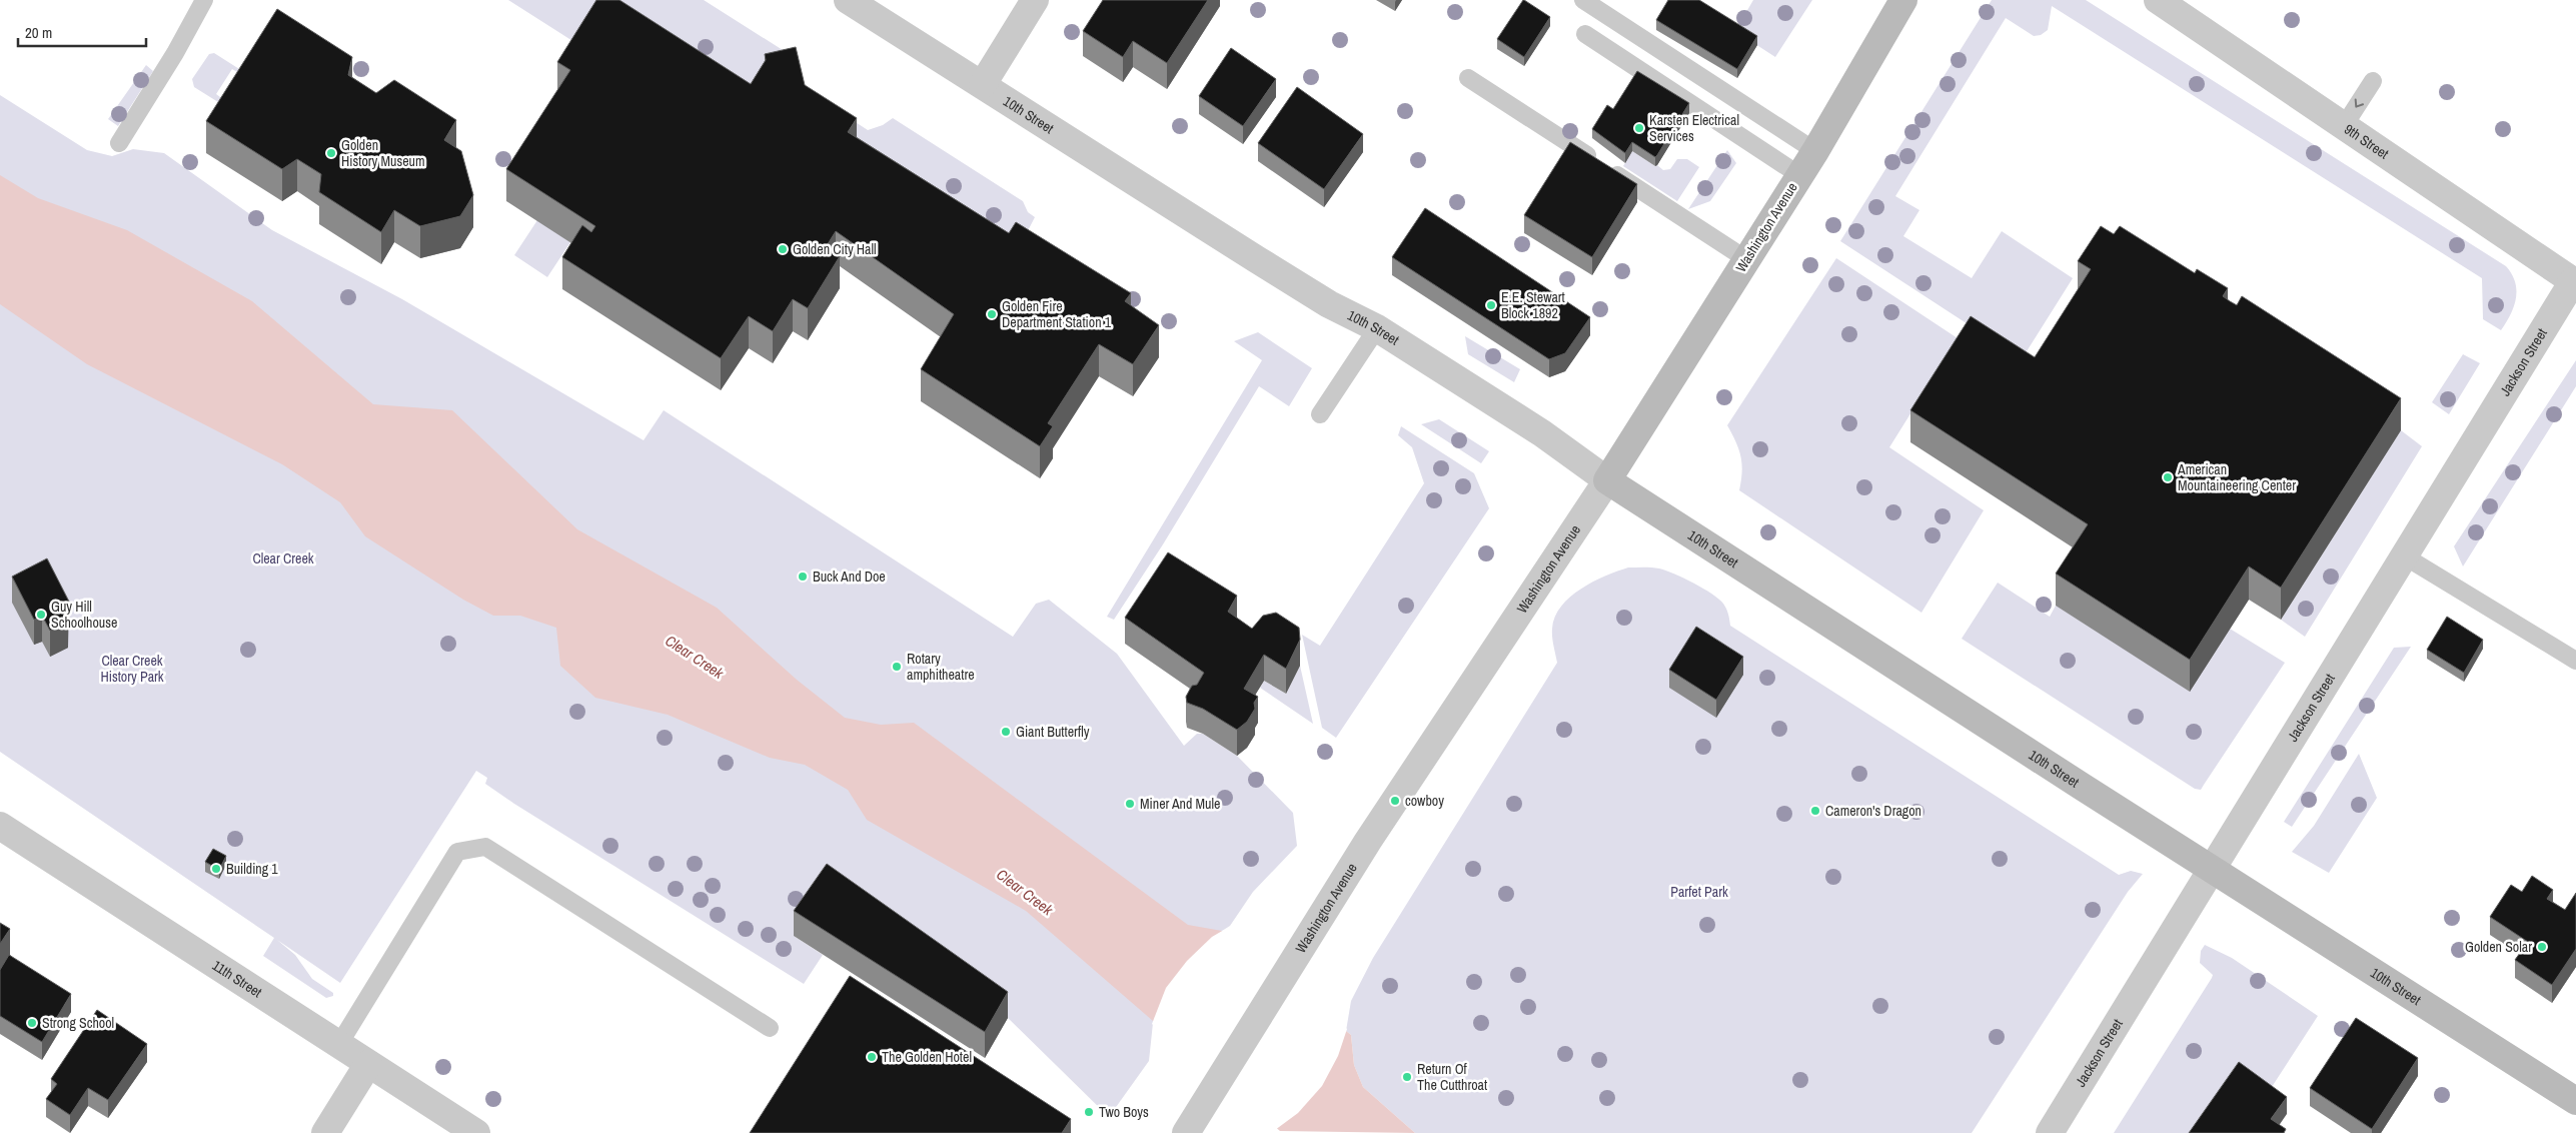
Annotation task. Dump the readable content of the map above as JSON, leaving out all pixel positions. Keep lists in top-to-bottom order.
{
  "streets": {
    "main road": ["10th Street", "Washington Avenue"],
    "street": ["9th Street", "Jackson Street", "11th Street"]
  },
  "crossings": [
    ["10th Street", "Washington Avenue"],
    ["10th Street", "Jackson Street"],
    ["9th Street", "Jackson Street"]
  ],
  "water": ["Clear Creek"],
  "parks": ["Clear Creek", "Clear Creek History Park", "Parfet Park"],
  "places": [
    "Karsten Electrical Services",
    "Golden History Museum",
    "Golden City Hall",
    "E.E. Stewart Block 1892",
    "Golden Fire Department Station 1",
    "American Mountaineering Center",
    "Buck And Doe",
    "Guy Hill Schoolhouse",
    "Rotary amphitheatre",
    "Giant Butterfly",
    "cowboy",
    "Miner And Mule",
    "Cameron's Dragon",
    "Building 1",
    "Golden Solar",
    "Strong School",
    "The Golden Hotel",
    "Return Of The Cutthroat",
    "Two Boys"
  ],
  "scale_bar": "20 m"
}
